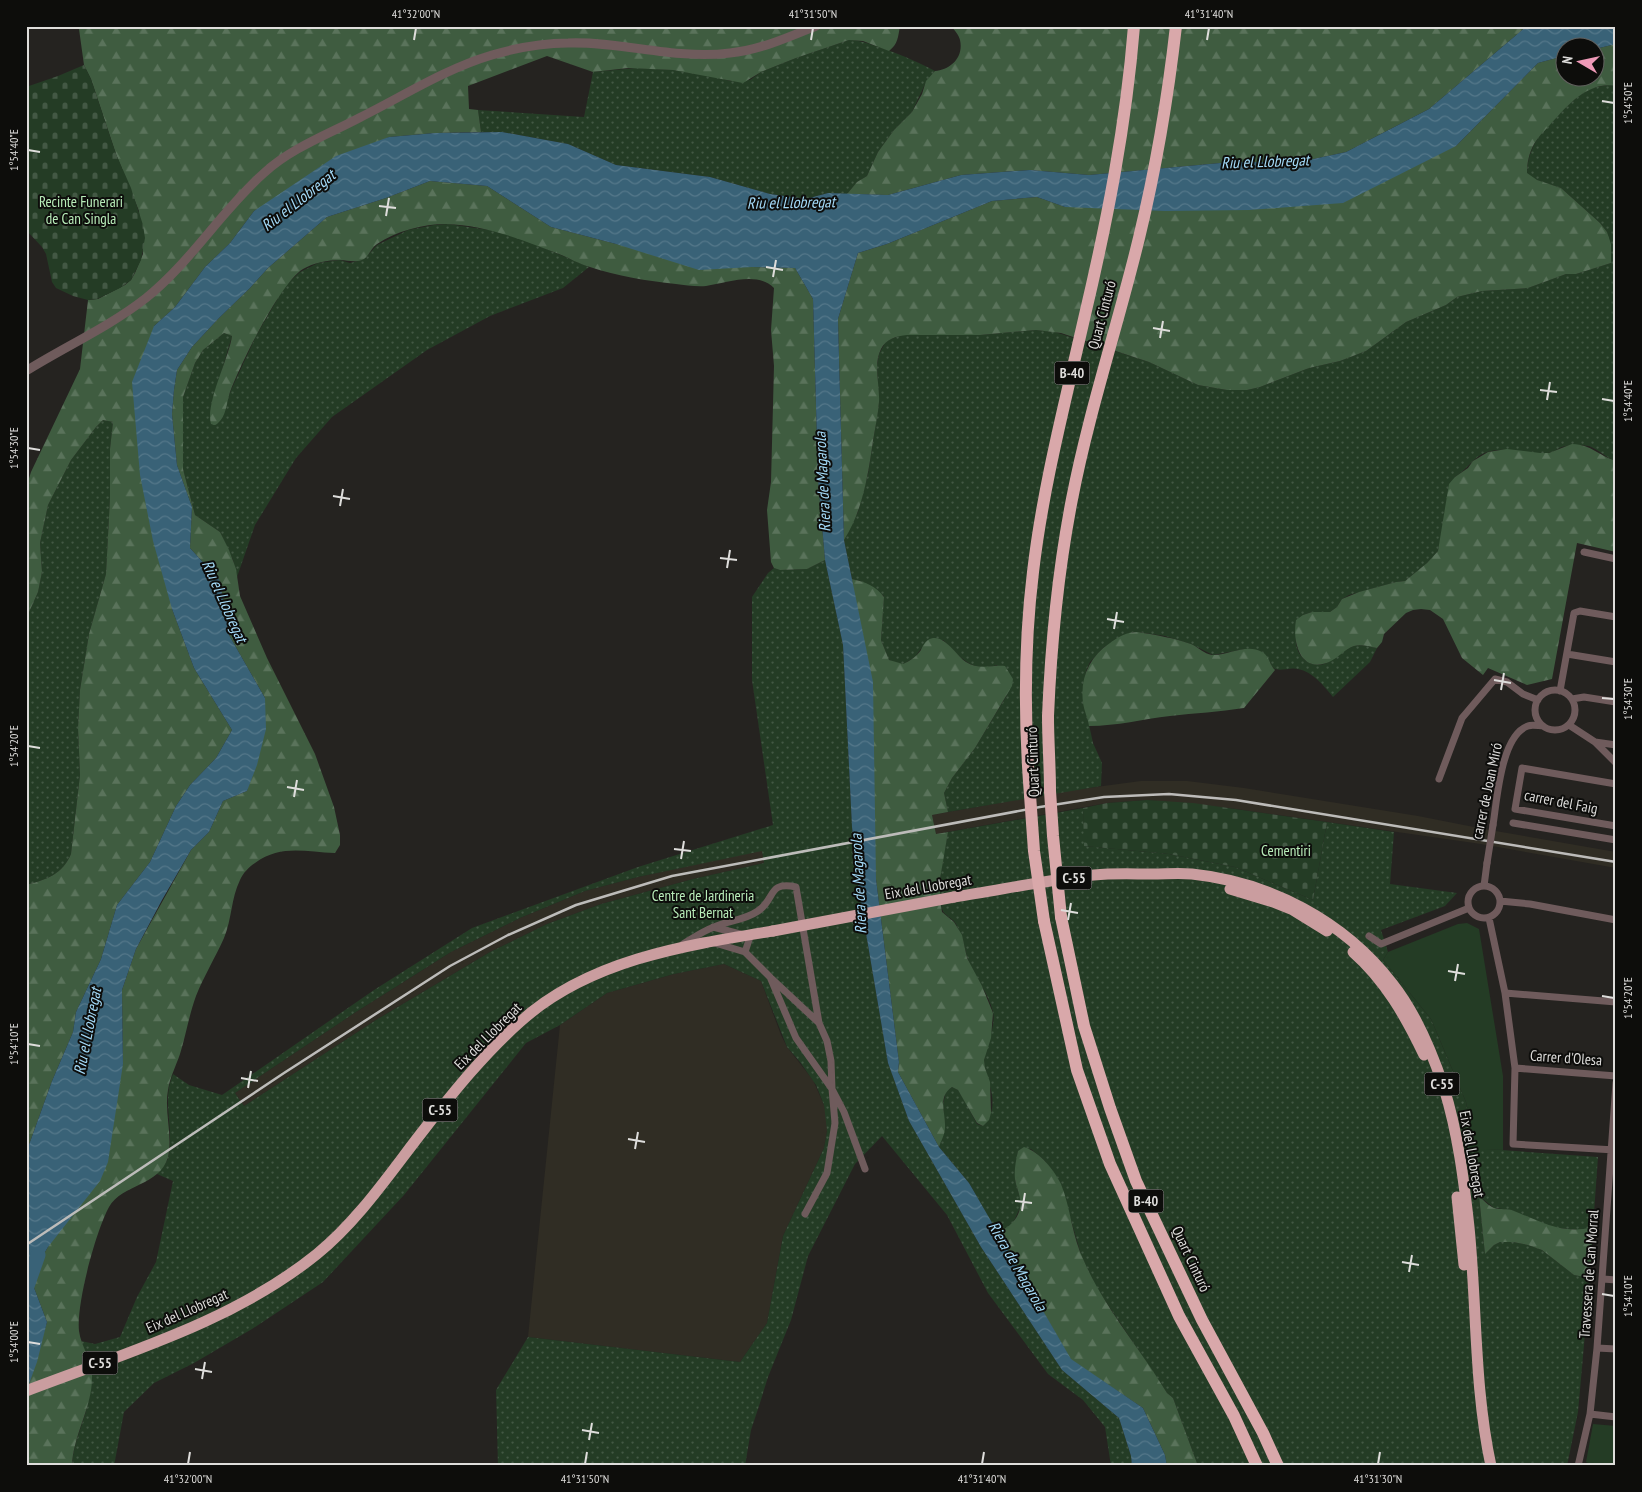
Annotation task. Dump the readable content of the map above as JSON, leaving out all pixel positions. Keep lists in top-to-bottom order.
{
  "streets": {
    "highway": [
      "Quart Cinturó",
      "B-40",
      "C-55",
      "Eix del Llobregat"
    ],
    "street": [
      "carrer de Joan Miró",
      "carrer del Faig",
      "Carrer d'Olesa",
      "Travessera de Can Morral"
    ]
  },
  "water": ["Riu el Llobregat", "Riera de Magarola"],
  "parks": ["Recinte Funerari de Can Singla", "Cementiri", "Centre de Jardineria Sant Bernat"],
  "north": "left",
  "coordinates": [
    "41°32'00\"N",
    "41°31'50\"N",
    "41°31'40\"N",
    "1°54'50\"E",
    "1°54'40\"E",
    "1°54'30\"E",
    "1°54'20\"E",
    "1°54'10\"E",
    "1°54'00\"E",
    "41°31'30\"N"
  ]
}
